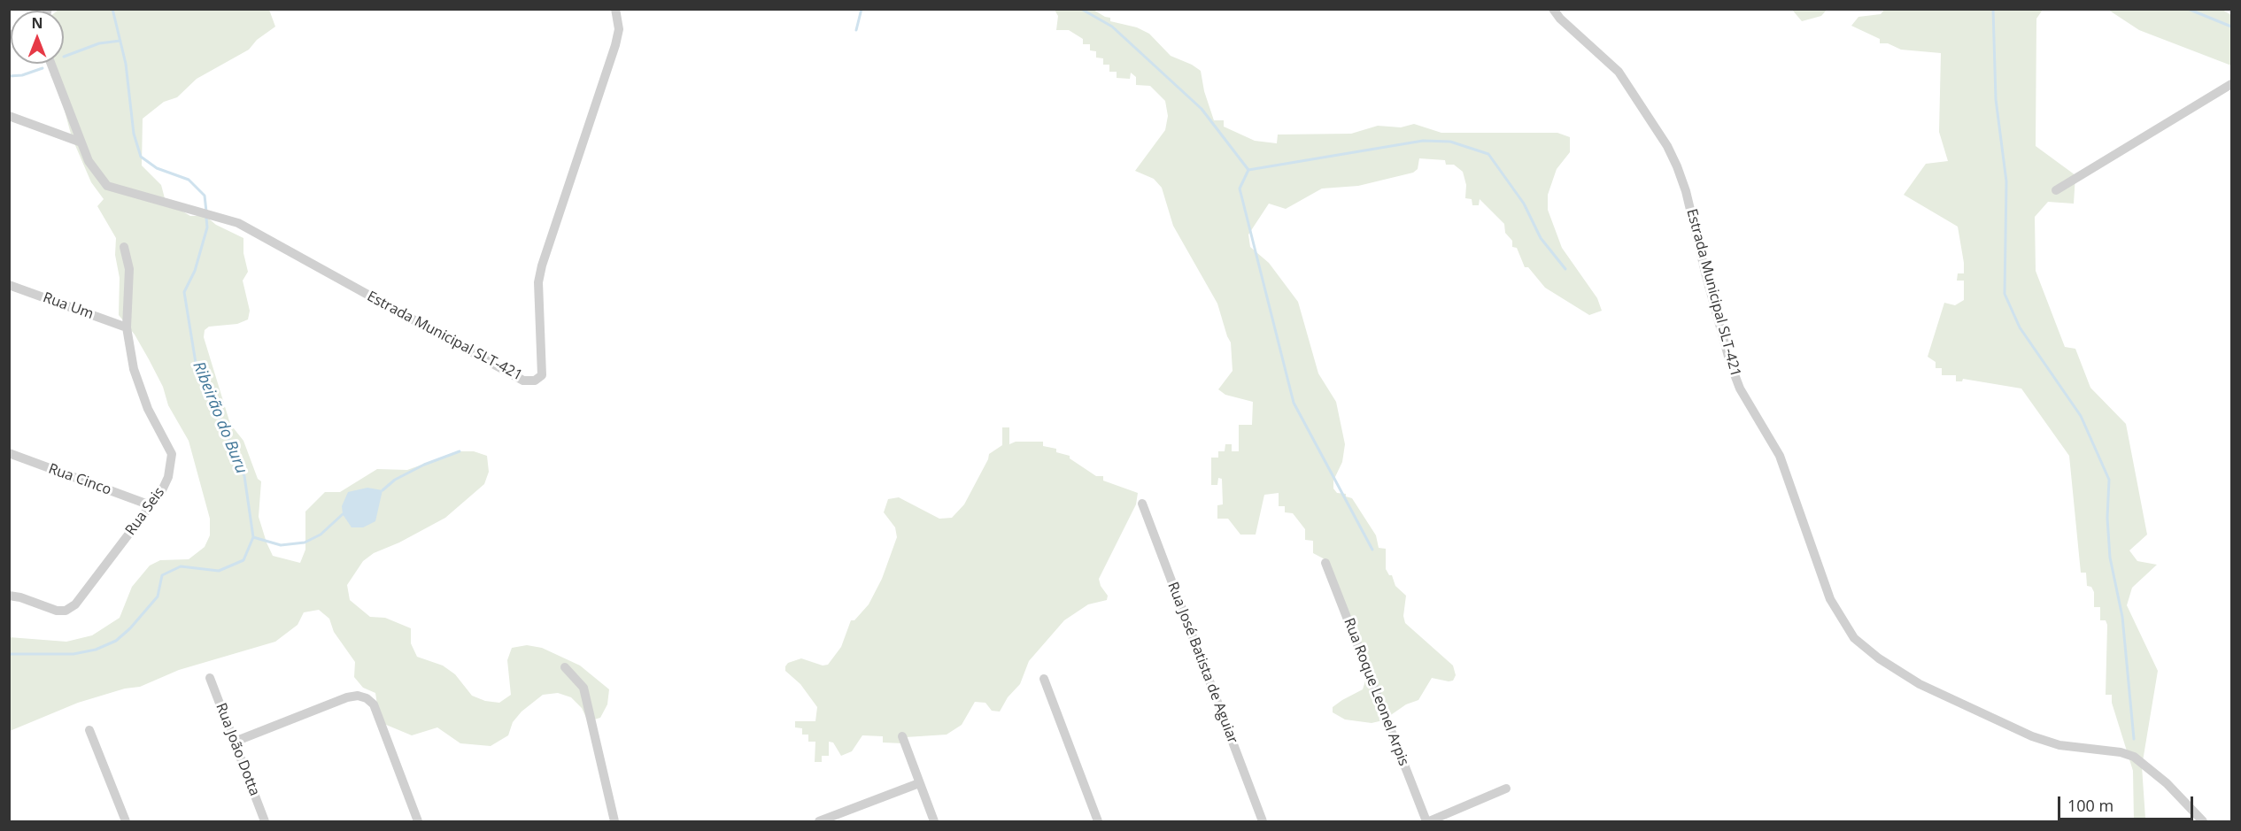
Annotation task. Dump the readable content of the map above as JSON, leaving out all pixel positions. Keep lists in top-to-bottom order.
{
  "streets": {
    "street": [
      "Estrada Municipal SLT-421",
      "Rua Um",
      "Rua Cinco",
      "Rua Seis",
      "Rua José Batista de Aguiar",
      "Rua Roque Leonel Arpis",
      "Rua João Dotta"
    ]
  },
  "crossings": [
    ["Rua Um", "Rua Seis"],
    ["Rua Cinco", "Rua Seis"]
  ],
  "water": ["Ribeirão do Buru"],
  "scale_bar": "100 m",
  "north": "top"
}
